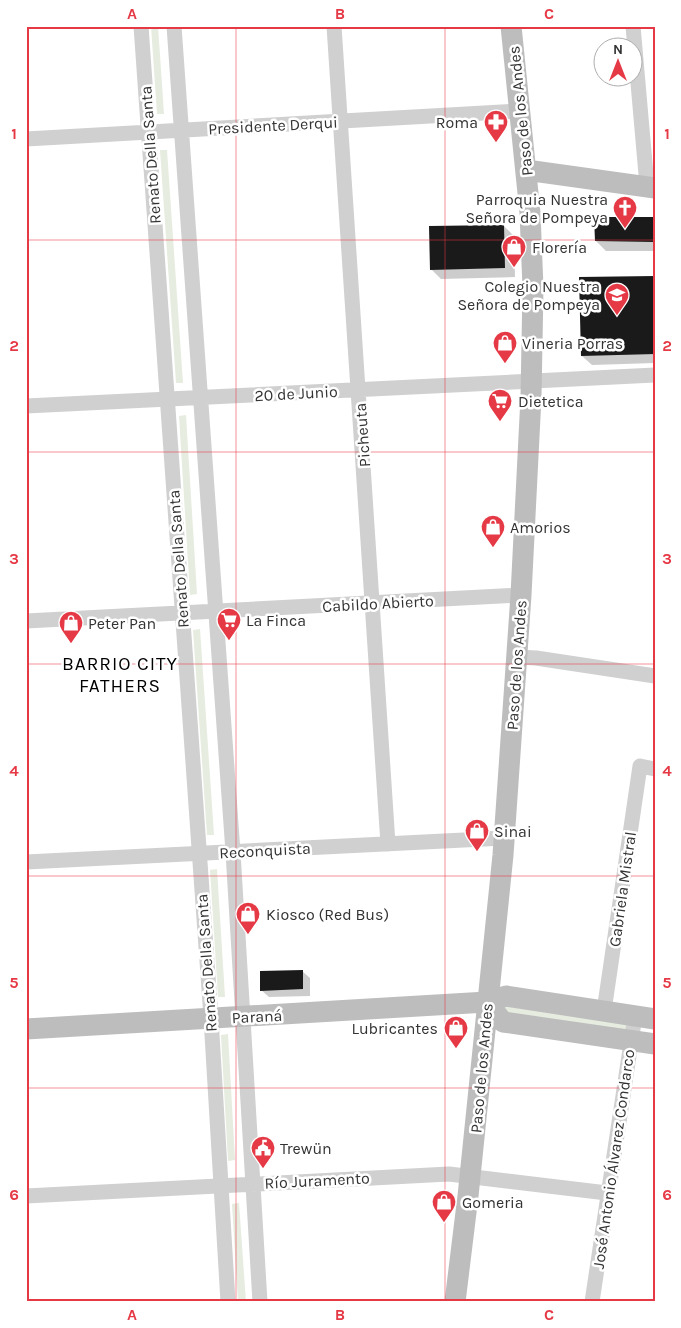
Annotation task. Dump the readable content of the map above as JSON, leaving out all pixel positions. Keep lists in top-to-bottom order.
{
  "streets": {
    "main road": ["Paso de los Andes", "Paraná"],
    "street": [
      "Presidente Derqui",
      "Renato Della Santa",
      "20 de Junio",
      "Picheuta",
      "Cabildo Abierto",
      "Reconquista",
      "Gabriela Mistral",
      "José Antonio Álvarez Condarco",
      "Río Juramento"
    ]
  },
  "crossings": [
    ["Paso de los Andes", "Presidente Derqui"],
    ["Paso de los Andes", "20 de Junio"],
    ["Paso de los Andes", "Cabildo Abierto"],
    ["Paso de los Andes", "Reconquista"],
    ["Paso de los Andes", "Paraná"],
    ["Paso de los Andes", "Río Juramento"],
    ["Presidente Derqui", "Renato Della Santa"],
    ["Presidente Derqui", "Picheuta"],
    ["Renato Della Santa", "20 de Junio"],
    ["Renato Della Santa", "Cabildo Abierto"],
    ["Renato Della Santa", "Reconquista"],
    ["Renato Della Santa", "Paraná"],
    ["Renato Della Santa", "Río Juramento"],
    ["20 de Junio", "Picheuta"],
    ["Picheuta", "Cabildo Abierto"],
    ["Picheuta", "Reconquista"],
    ["Gabriela Mistral", "Paraná"],
    ["Paraná", "José Antonio Álvarez Condarco"],
    ["José Antonio Álvarez Condarco", "Río Juramento"]
  ],
  "districts": ["BARRIO CITY FATHERS"],
  "places": {
    "pharmacy": ["Roma"],
    "church": ["Parroquia Nuestra Señora de Pompeya"],
    "shop": [
      "Florería",
      "Vineria Porras",
      "Amorios",
      "Peter Pan",
      "Sinai",
      "Kiosco (Red Bus)",
      "Lubricantes",
      "Gomeria"
    ],
    "school or university": ["Colegio Nuestra Señora de Pompeya"],
    "supermarket": ["Dietetica", "La Finca"],
    "public building": ["Trewün"]
  },
  "north": "top",
  "grid": {
    "columns": ["A", "B", "C"],
    "rows": [
      "1",
      "2",
      "3",
      "4",
      "5",
      "6"
    ]
  }
}
